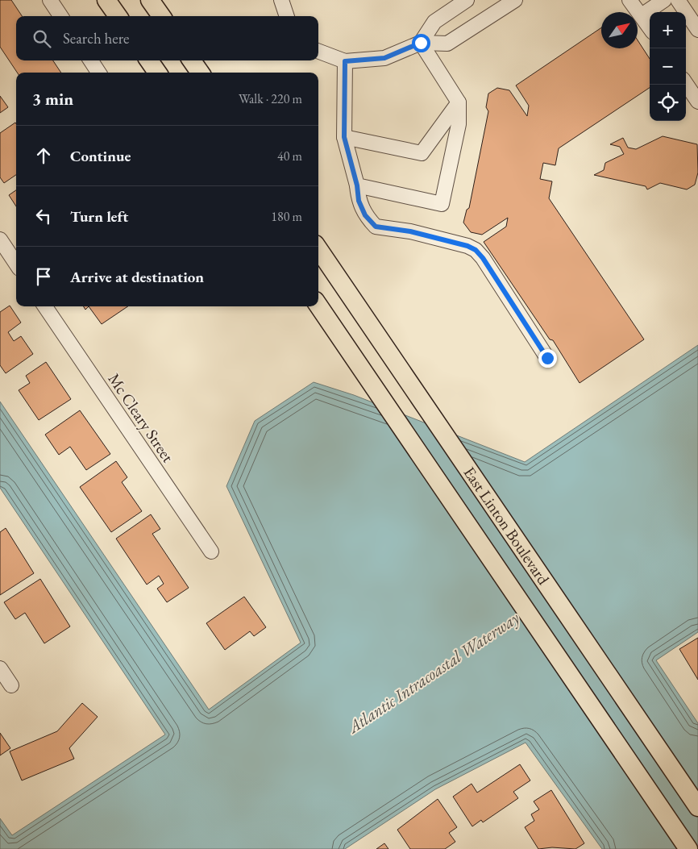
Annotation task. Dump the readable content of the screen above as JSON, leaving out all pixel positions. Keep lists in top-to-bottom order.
{
  "streets": {
    "main road": ["East Linton Boulevard"],
    "street": ["Mc Cleary Street"]
  },
  "water": ["Atlantic Intracoastal Waterway"],
  "north": "top right",
  "page": {
    "map_buttons": ["+", "−"],
    "search": "Search here",
    "heading": ["3 min", "Walk · 220 m"],
    "list": [
      ["Continue", "40 m"],
      ["Turn left", "180 m"],
      "Arrive at destination"
    ]
  }
}
